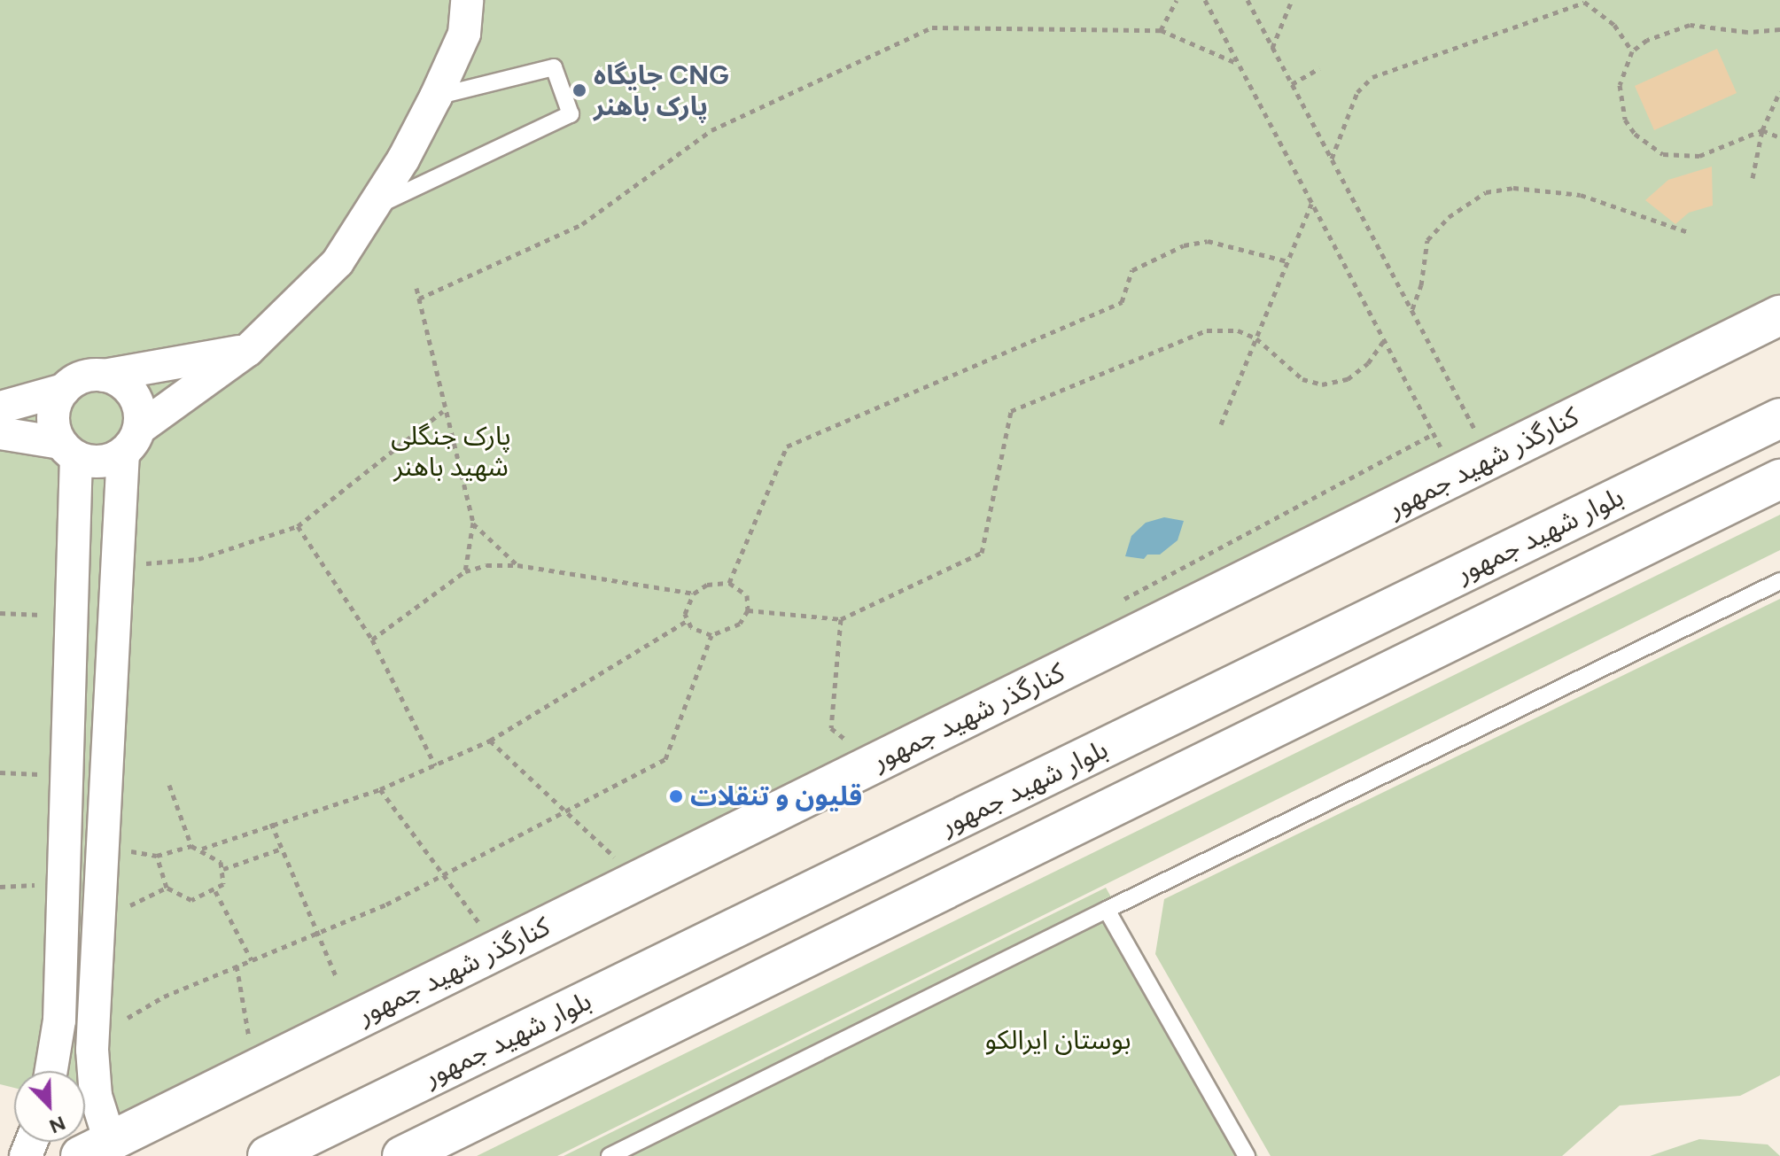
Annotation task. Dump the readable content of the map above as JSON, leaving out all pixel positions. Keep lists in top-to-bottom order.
{
  "streets": {
    "main road": ["کنارگذر شهید جمهور", "بلوار شهید جمهور"]
  },
  "parks": ["پارک جنگلی شهید باهنر", "بوستان ایرالکو"],
  "places": ["جایگاه CNG پارک باهنر", "قلیون و تنقلات"],
  "north": "bottom right"
}
